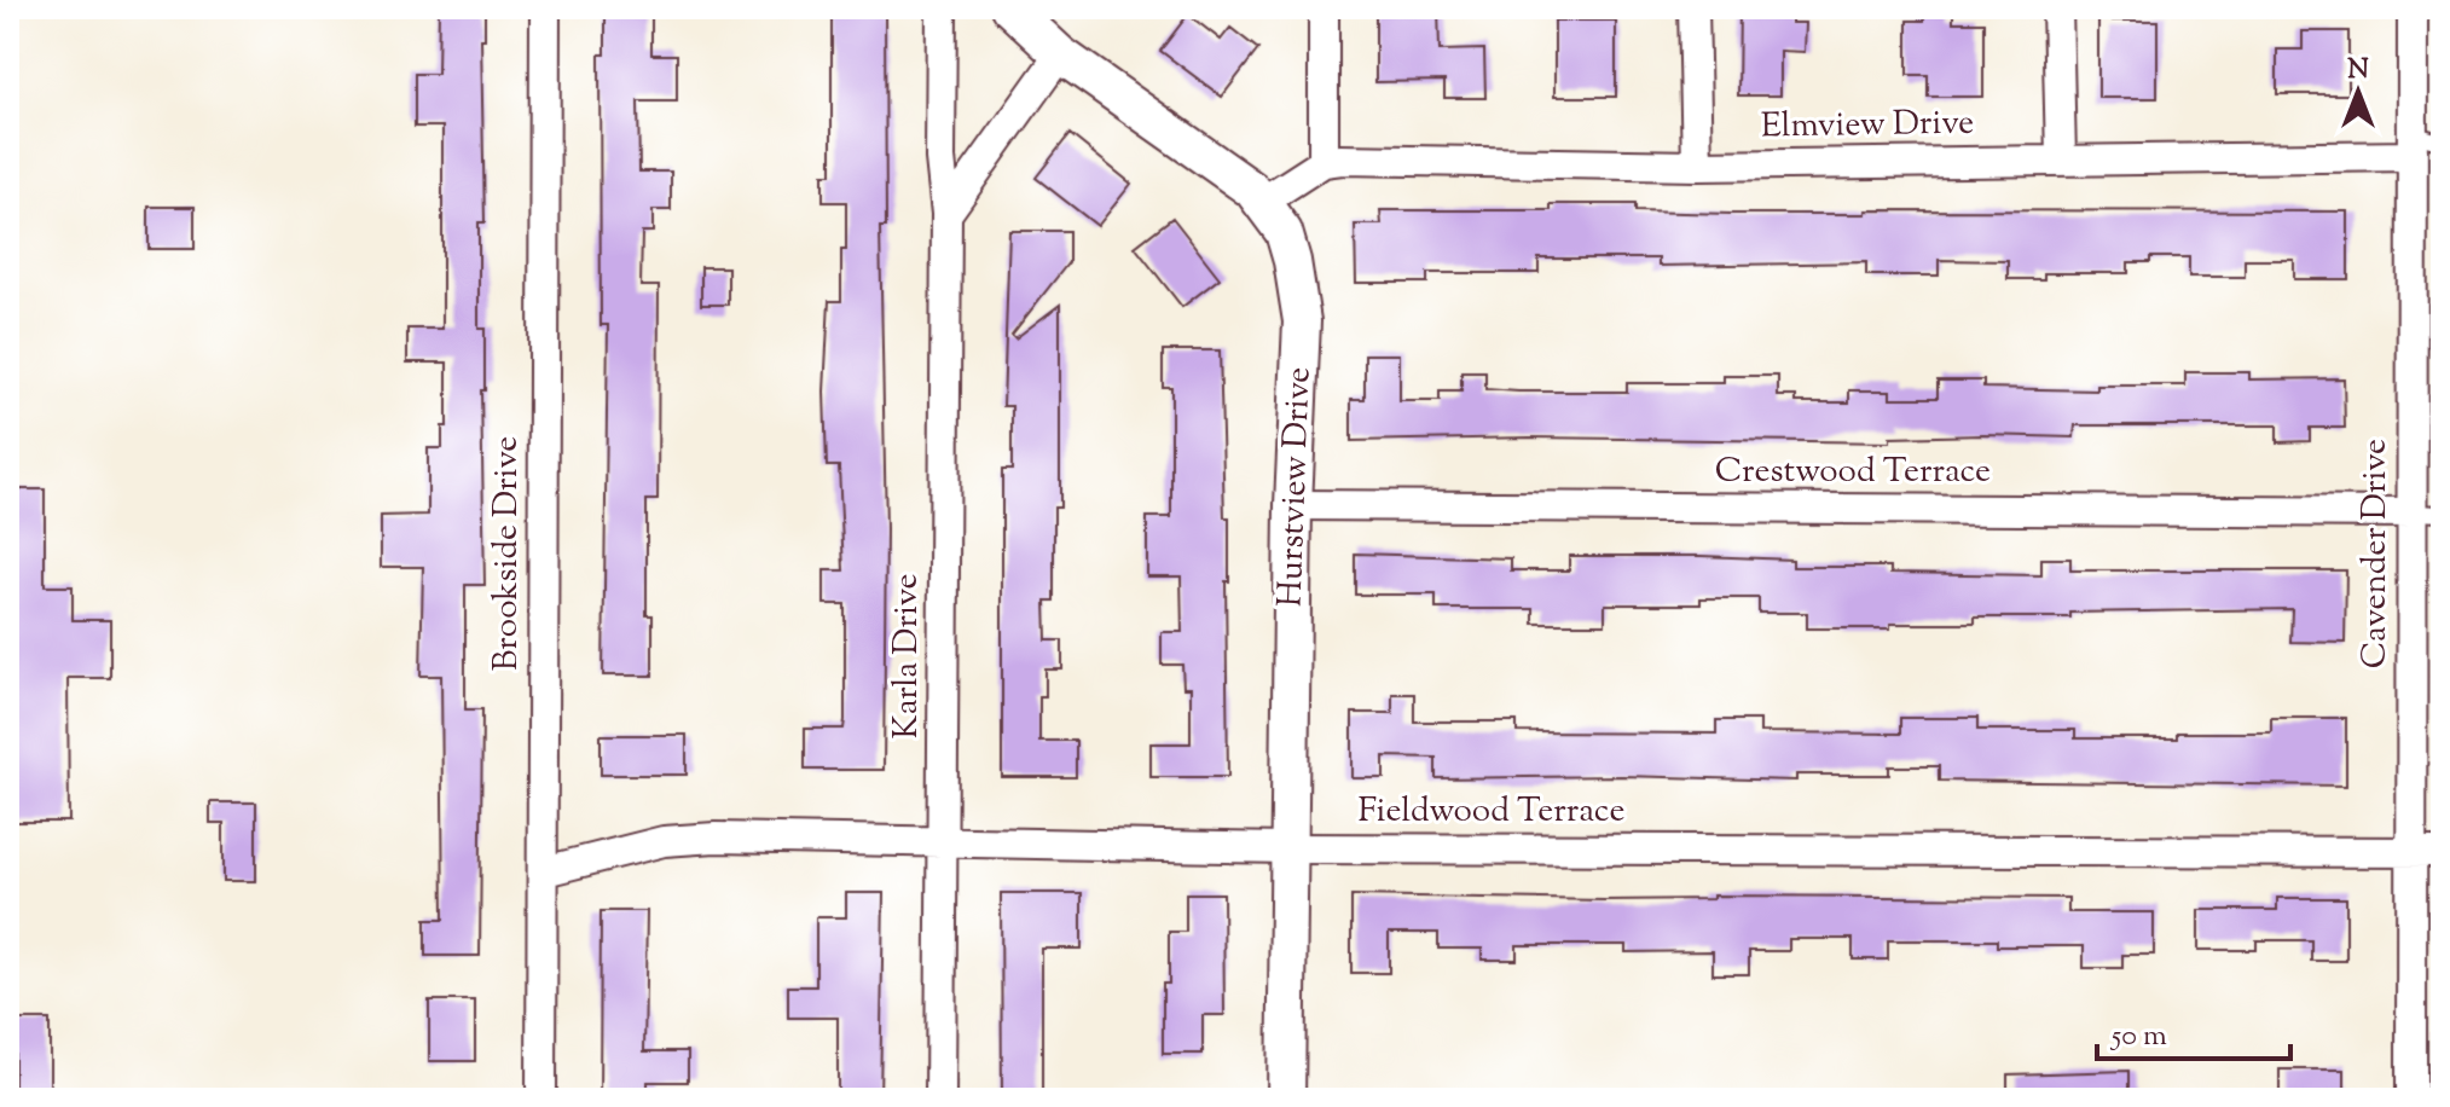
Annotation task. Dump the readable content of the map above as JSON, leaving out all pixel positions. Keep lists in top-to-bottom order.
{
  "streets": {
    "street": [
      "Elmview Drive",
      "Crestwood Terrace",
      "Hurstview Drive",
      "Brookside Drive",
      "Cavender Drive",
      "Karla Drive",
      "Fieldwood Terrace"
    ]
  },
  "crossings": [
    ["Elmview Drive", "Cavender Drive"],
    ["Crestwood Terrace", "Hurstview Drive"],
    ["Crestwood Terrace", "Cavender Drive"],
    ["Hurstview Drive", "Fieldwood Terrace"],
    ["Brookside Drive", "Fieldwood Terrace"],
    ["Cavender Drive", "Fieldwood Terrace"],
    ["Karla Drive", "Fieldwood Terrace"]
  ],
  "scale_bar": "50 m",
  "north": "top"
}
